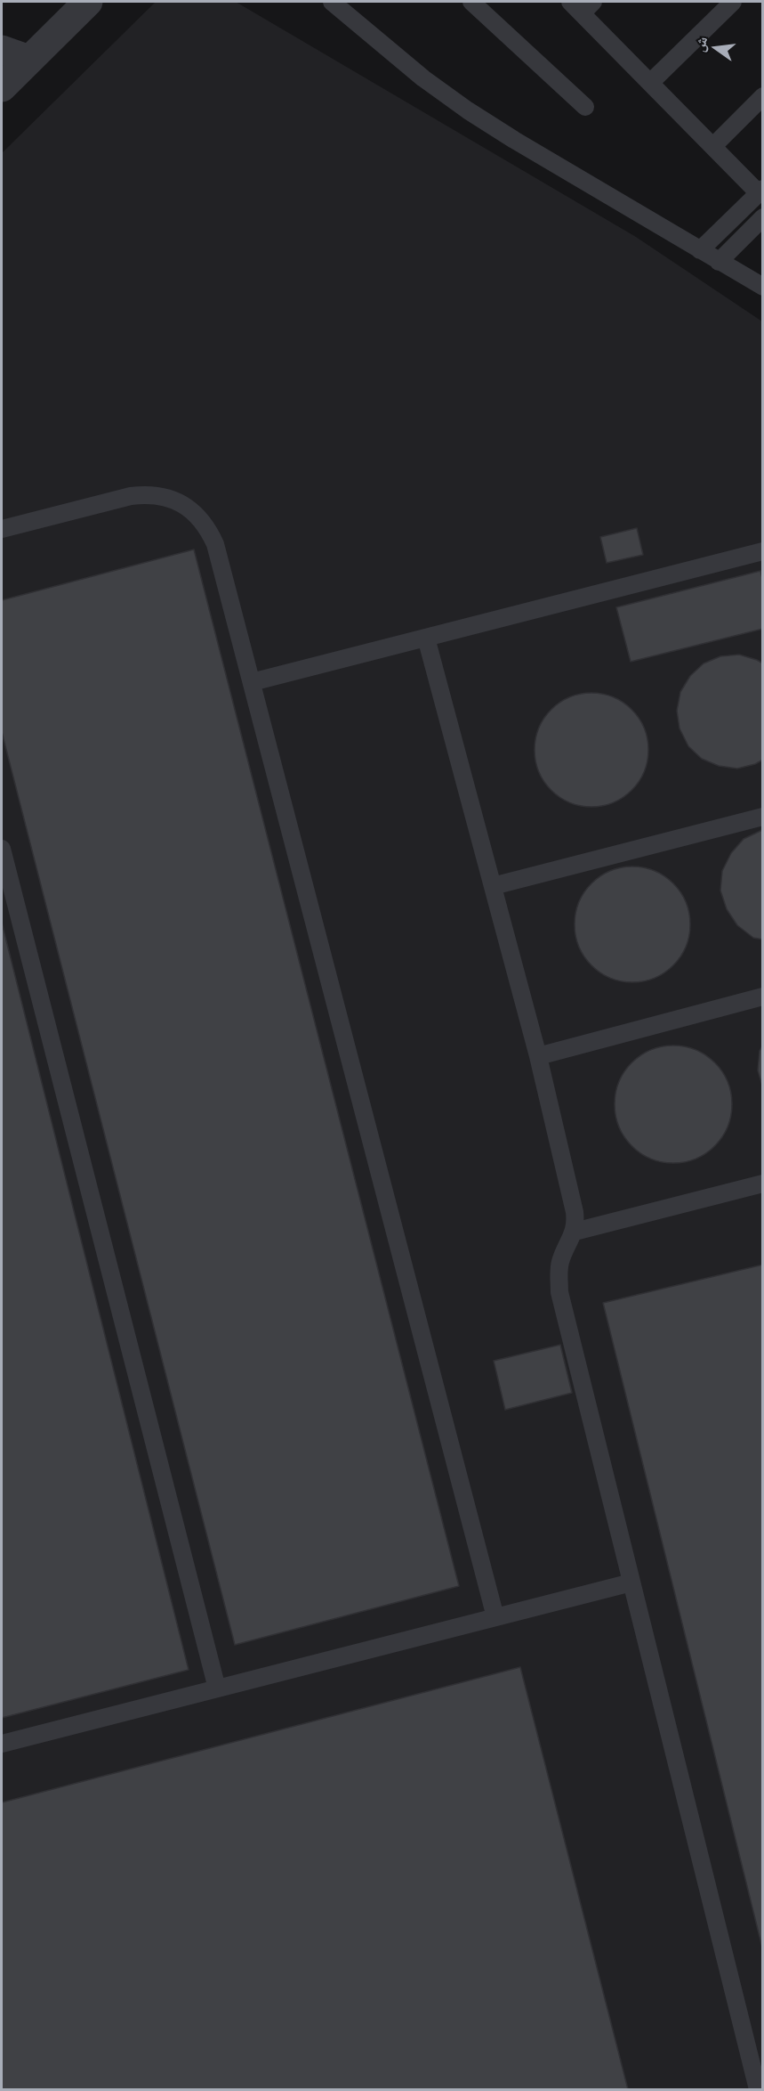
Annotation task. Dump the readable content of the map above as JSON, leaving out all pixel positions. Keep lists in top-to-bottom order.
{
  "north": "left"
}
